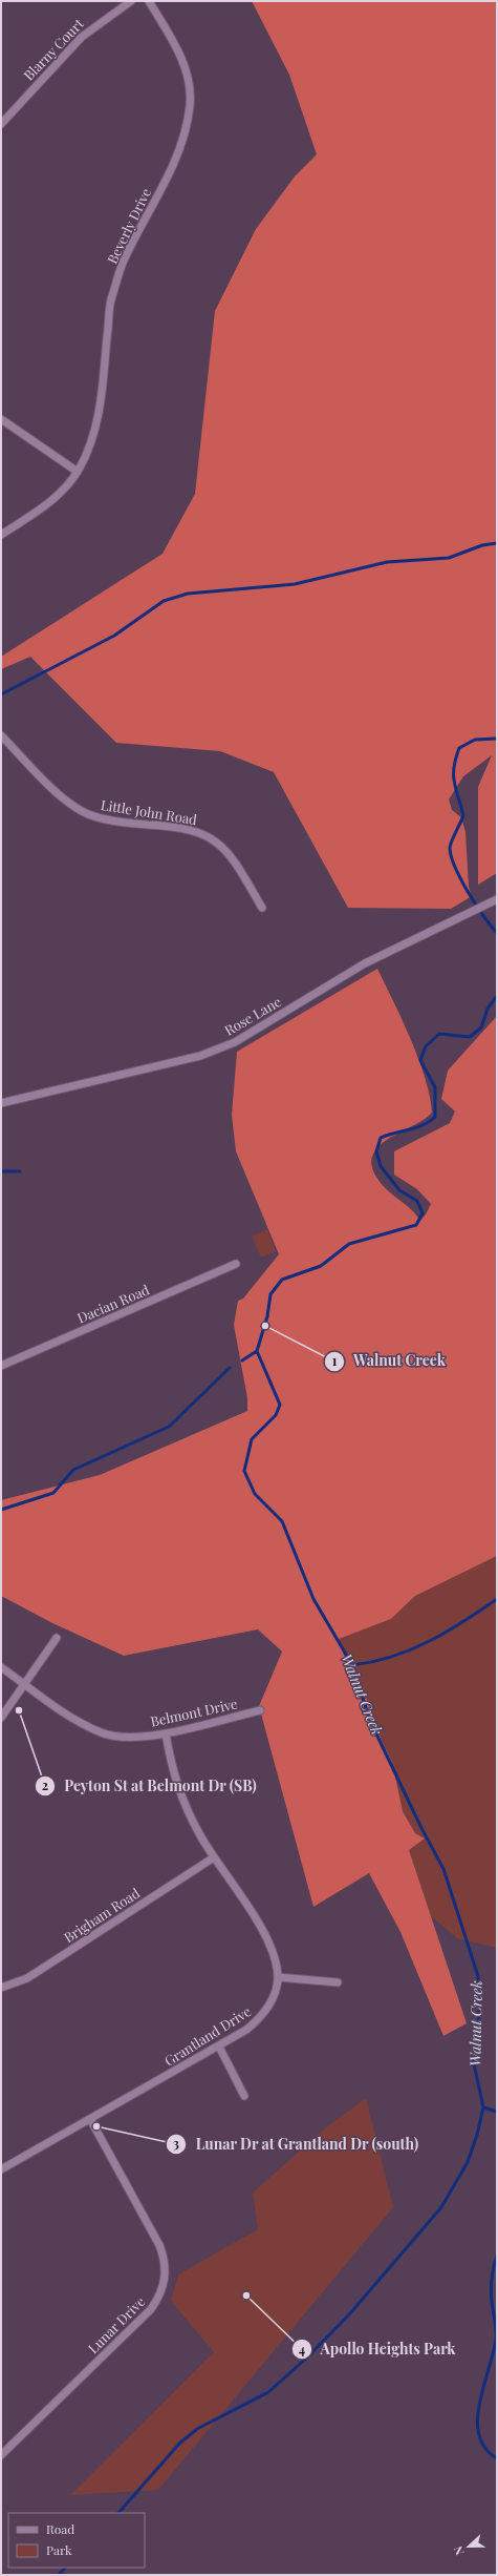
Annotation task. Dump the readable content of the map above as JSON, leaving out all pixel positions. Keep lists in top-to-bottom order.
{
  "streets": {
    "street": [
      "Blarny Court",
      "Beverly Drive",
      "Little John Road",
      "Rose Lane",
      "Dacian Road",
      "Belmont Drive",
      "Brigham Road",
      "Grantland Drive",
      "Lunar Drive"
    ]
  },
  "crossings": [
    ["Grantland Drive", "Lunar Drive"]
  ],
  "water": ["Walnut Creek"],
  "places": [
    "Walnut Creek",
    "Peyton St at Belmont Dr (SB)",
    "Lunar Dr at Grantland Dr (south)",
    "Apollo Heights Park"
  ],
  "legend": ["Road", "Park"],
  "north": "left"
}
